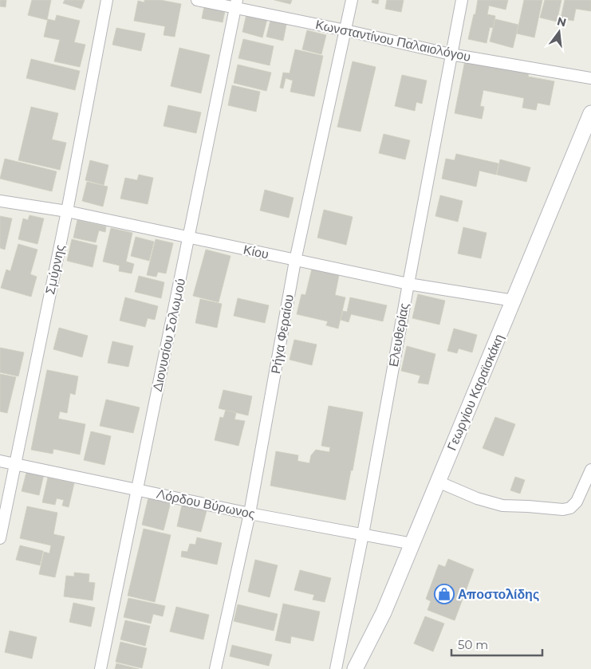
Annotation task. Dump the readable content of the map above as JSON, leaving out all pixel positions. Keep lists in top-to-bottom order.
{
  "streets": {
    "street": [
      "Κωνσταντίνου Παλαιολόγου",
      "Κίου",
      "Σμύρνης",
      "Ρήγα Φεραίου",
      "Διονυσίου Σολωμού",
      "Ελευθερίας",
      "Γεωργίου Καραϊσκάκη",
      "Λόρδου Βύρωνος"
    ]
  },
  "crossings": [
    ["Κωνσταντίνου Παλαιολόγου", "Ρήγα Φεραίου"],
    ["Κωνσταντίνου Παλαιολόγου", "Διονυσίου Σολωμού"],
    ["Κωνσταντίνου Παλαιολόγου", "Ελευθερίας"],
    ["Κίου", "Σμύρνης"],
    ["Κίου", "Ρήγα Φεραίου"],
    ["Κίου", "Διονυσίου Σολωμού"],
    ["Κίου", "Ελευθερίας"],
    ["Κίου", "Γεωργίου Καραϊσκάκη"],
    ["Σμύρνης", "Λόρδου Βύρωνος"],
    ["Ρήγα Φεραίου", "Λόρδου Βύρωνος"],
    ["Διονυσίου Σολωμού", "Λόρδου Βύρωνος"],
    ["Ελευθερίας", "Λόρδου Βύρωνος"],
    ["Γεωργίου Καραϊσκάκη", "Λόρδου Βύρωνος"]
  ],
  "places": {
    "shop": ["Αποστολίδης"]
  },
  "scale_bar": "50 m",
  "north": "top"
}
